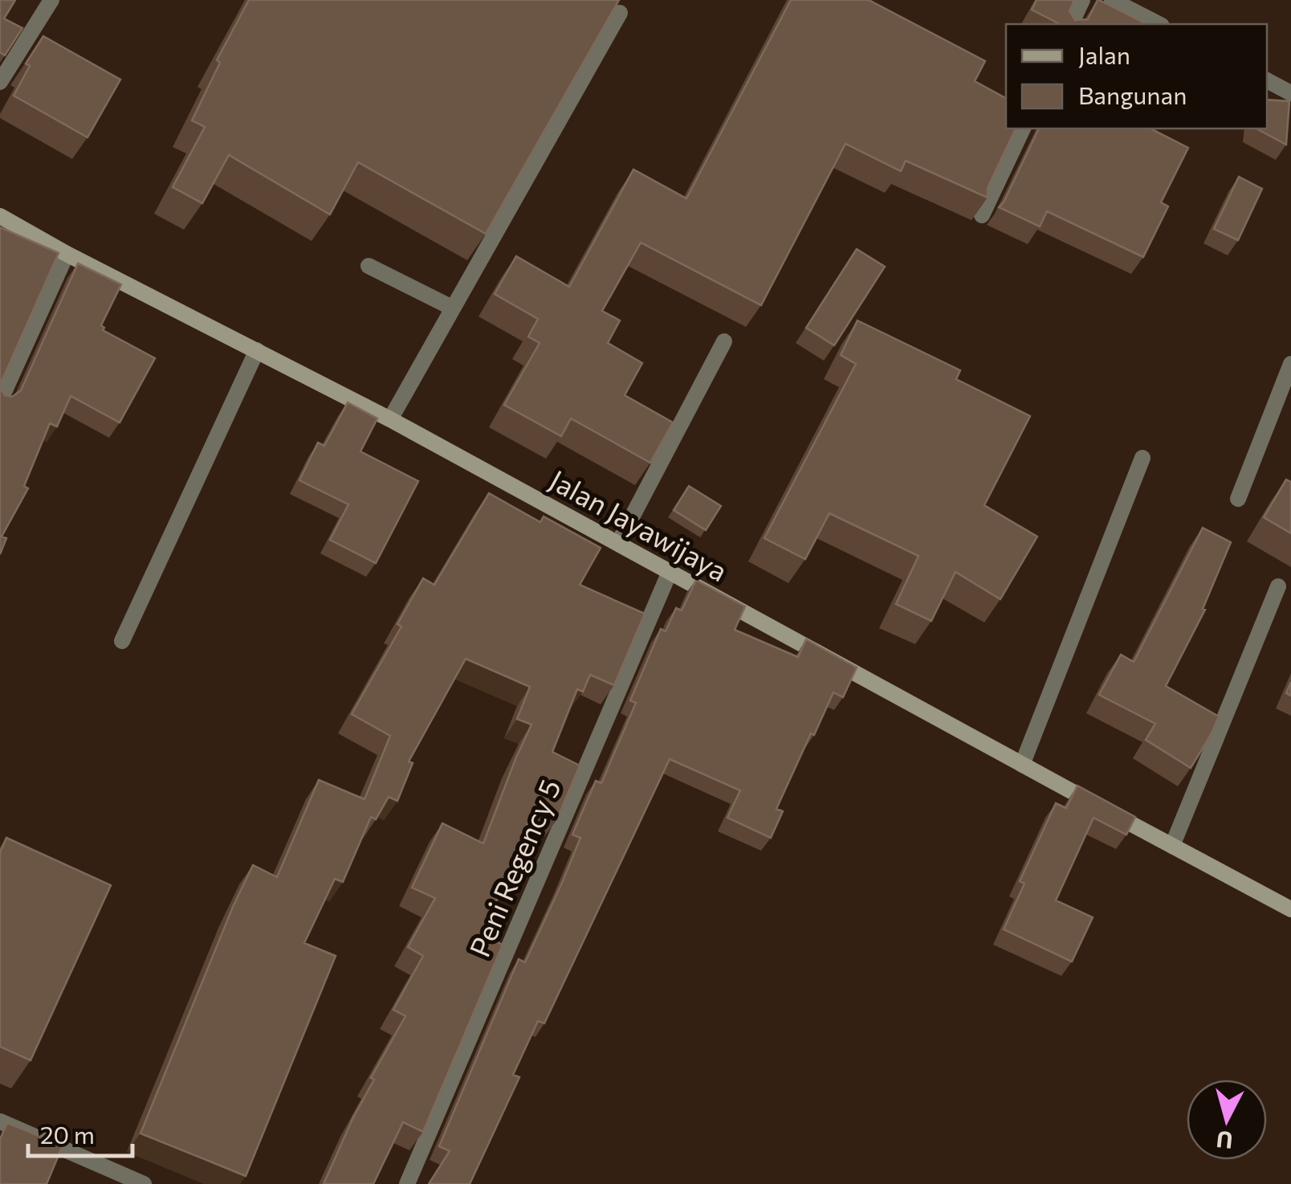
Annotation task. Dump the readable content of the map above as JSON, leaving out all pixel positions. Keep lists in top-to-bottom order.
{
  "streets": {
    "main road": ["Jalan Jayawijaya"],
    "street": ["Peni Regency 5"]
  },
  "crossings": [
    ["Jalan Jayawijaya", "Peni Regency 5"]
  ],
  "legend": ["Jalan", "Bangunan"],
  "scale_bar": "20 m",
  "north": "bottom"
}
